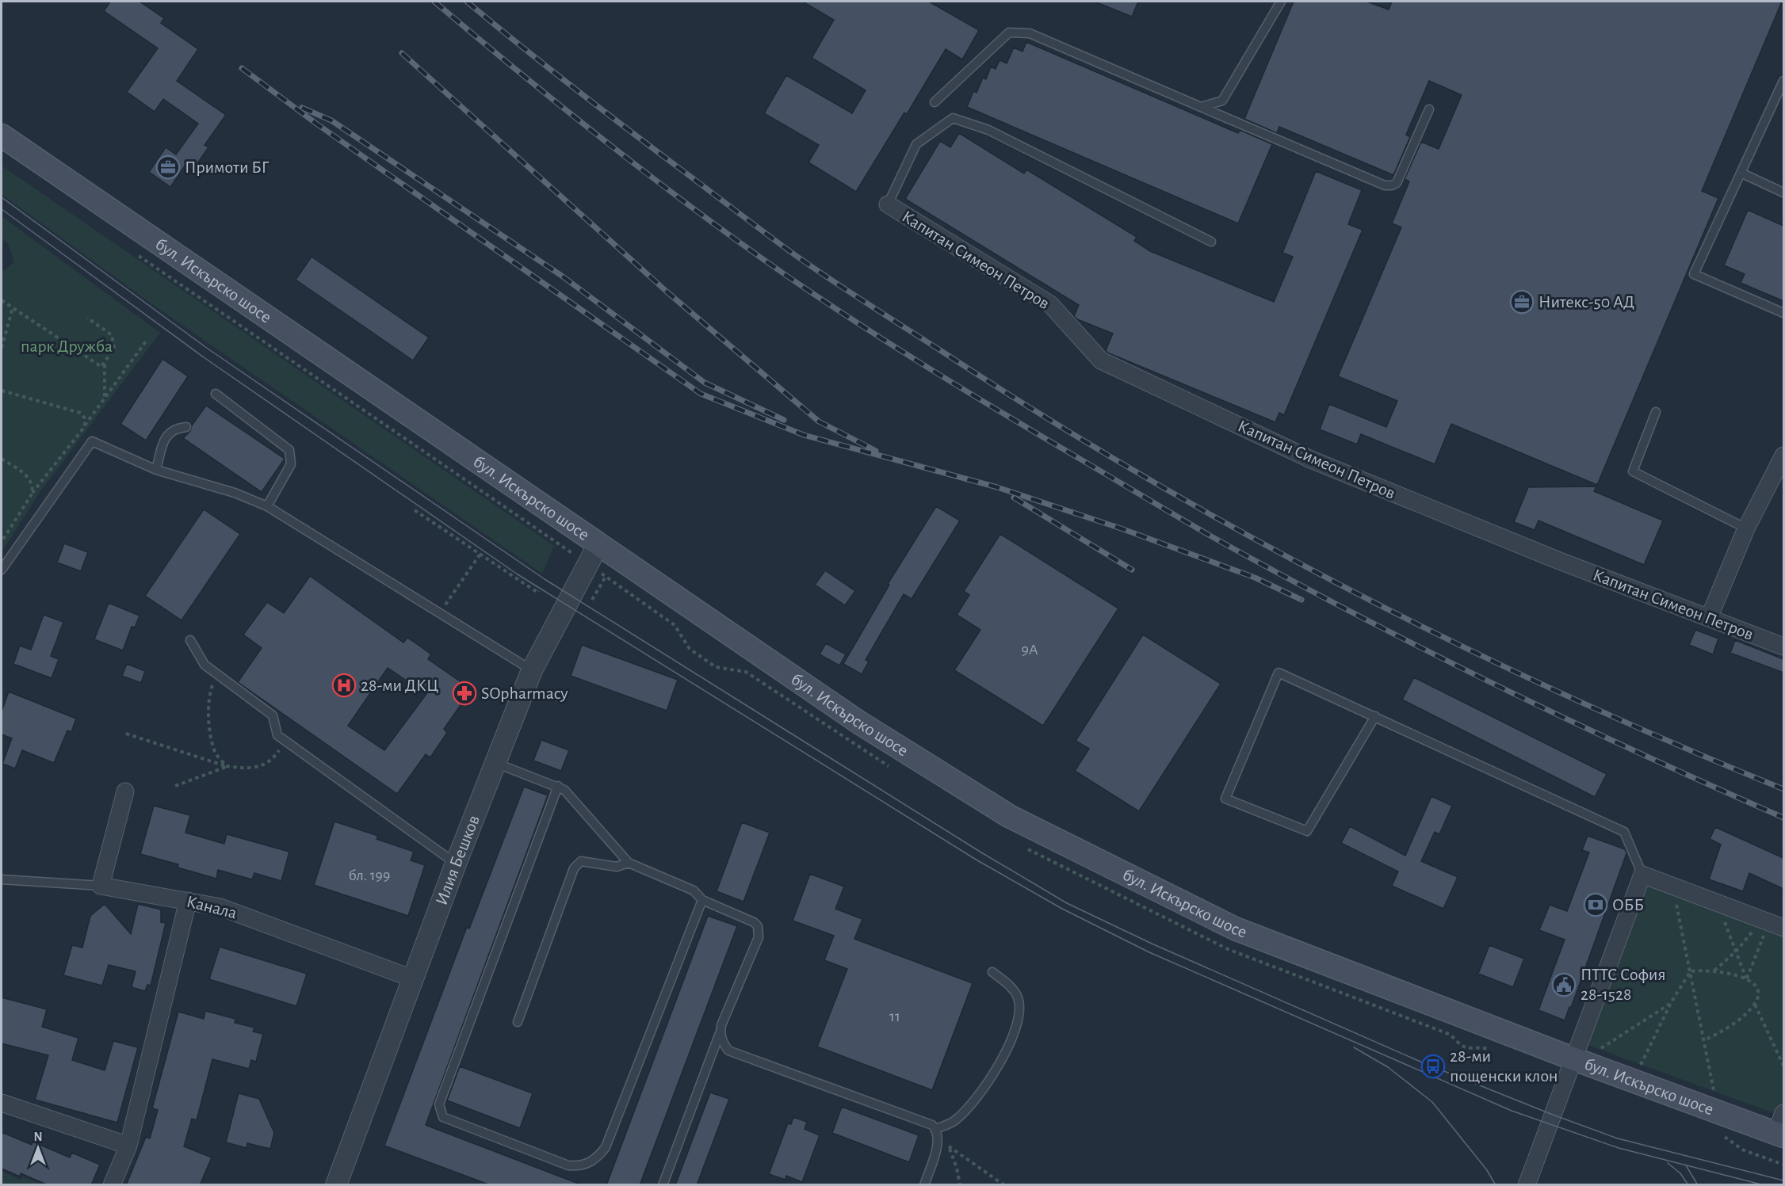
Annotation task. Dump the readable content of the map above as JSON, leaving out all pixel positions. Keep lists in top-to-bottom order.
{
  "streets": {
    "main road": ["бул. Искърско шосе"],
    "street": ["Капитан Симеон Петров", "Илия Бешков", "Канала"]
  },
  "crossings": [
    ["бул. Искърско шосе", "Илия Бешков"],
    ["Илия Бешков", "Канала"]
  ],
  "parks": ["парк Дружба"],
  "places": {
    "office": ["Примоти БГ", "Нитекс-50 АД"],
    "hospital": ["28-ми ДКЦ"],
    "pharmacy": ["SOpharmacy"],
    "bank": ["ОББ"],
    "public building": ["ПТТС София 28-1528"],
    "bus stop": ["28-ми пощенски клон"]
  },
  "house_numbers": ["9A", "бл. 199", "11"],
  "north": "top"
}
